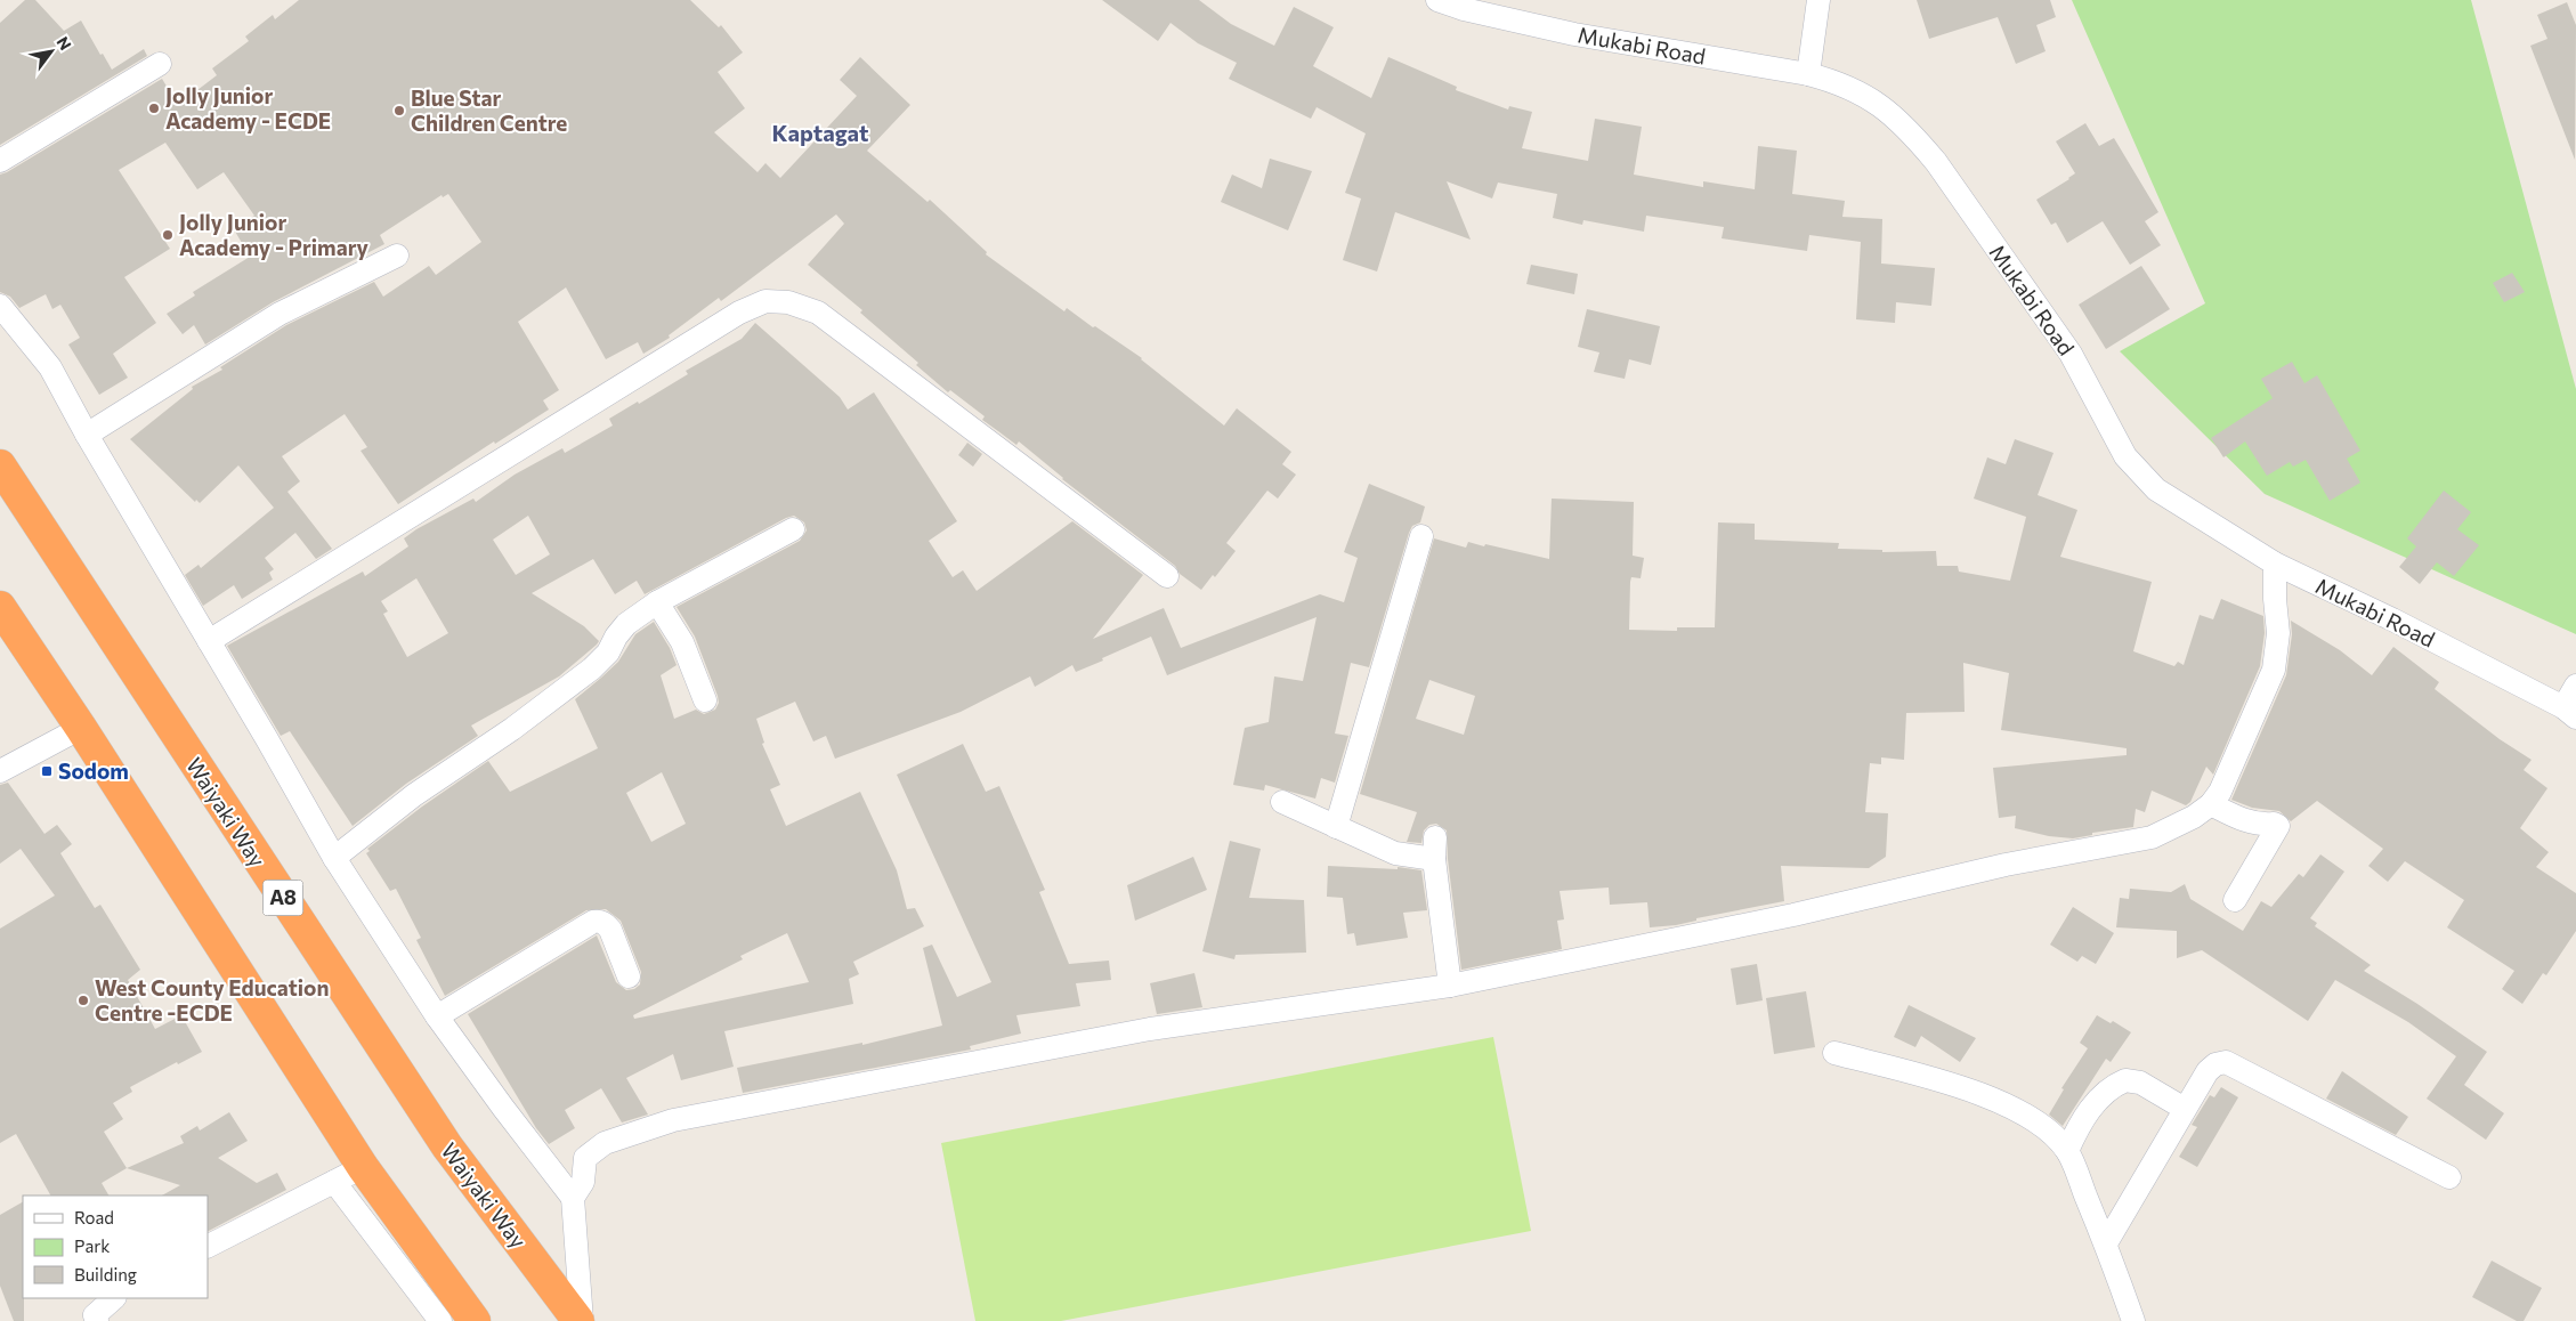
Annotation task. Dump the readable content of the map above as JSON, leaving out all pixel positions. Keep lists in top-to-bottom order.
{
  "streets": {
    "highway": ["Waiyaki Way", "A8"],
    "street": ["Mukabi Road"]
  },
  "districts": ["Kaptagat"],
  "places": {
    "other": [
      "Jolly Junior Academy - ECDE",
      "Blue Star Children Centre",
      "Jolly Junior Academy - Primary",
      "West County Education Centre -ECDE"
    ],
    "transit": ["Sodom"]
  },
  "legend": ["Road", "Park", "Building"],
  "north": "top right"
}
